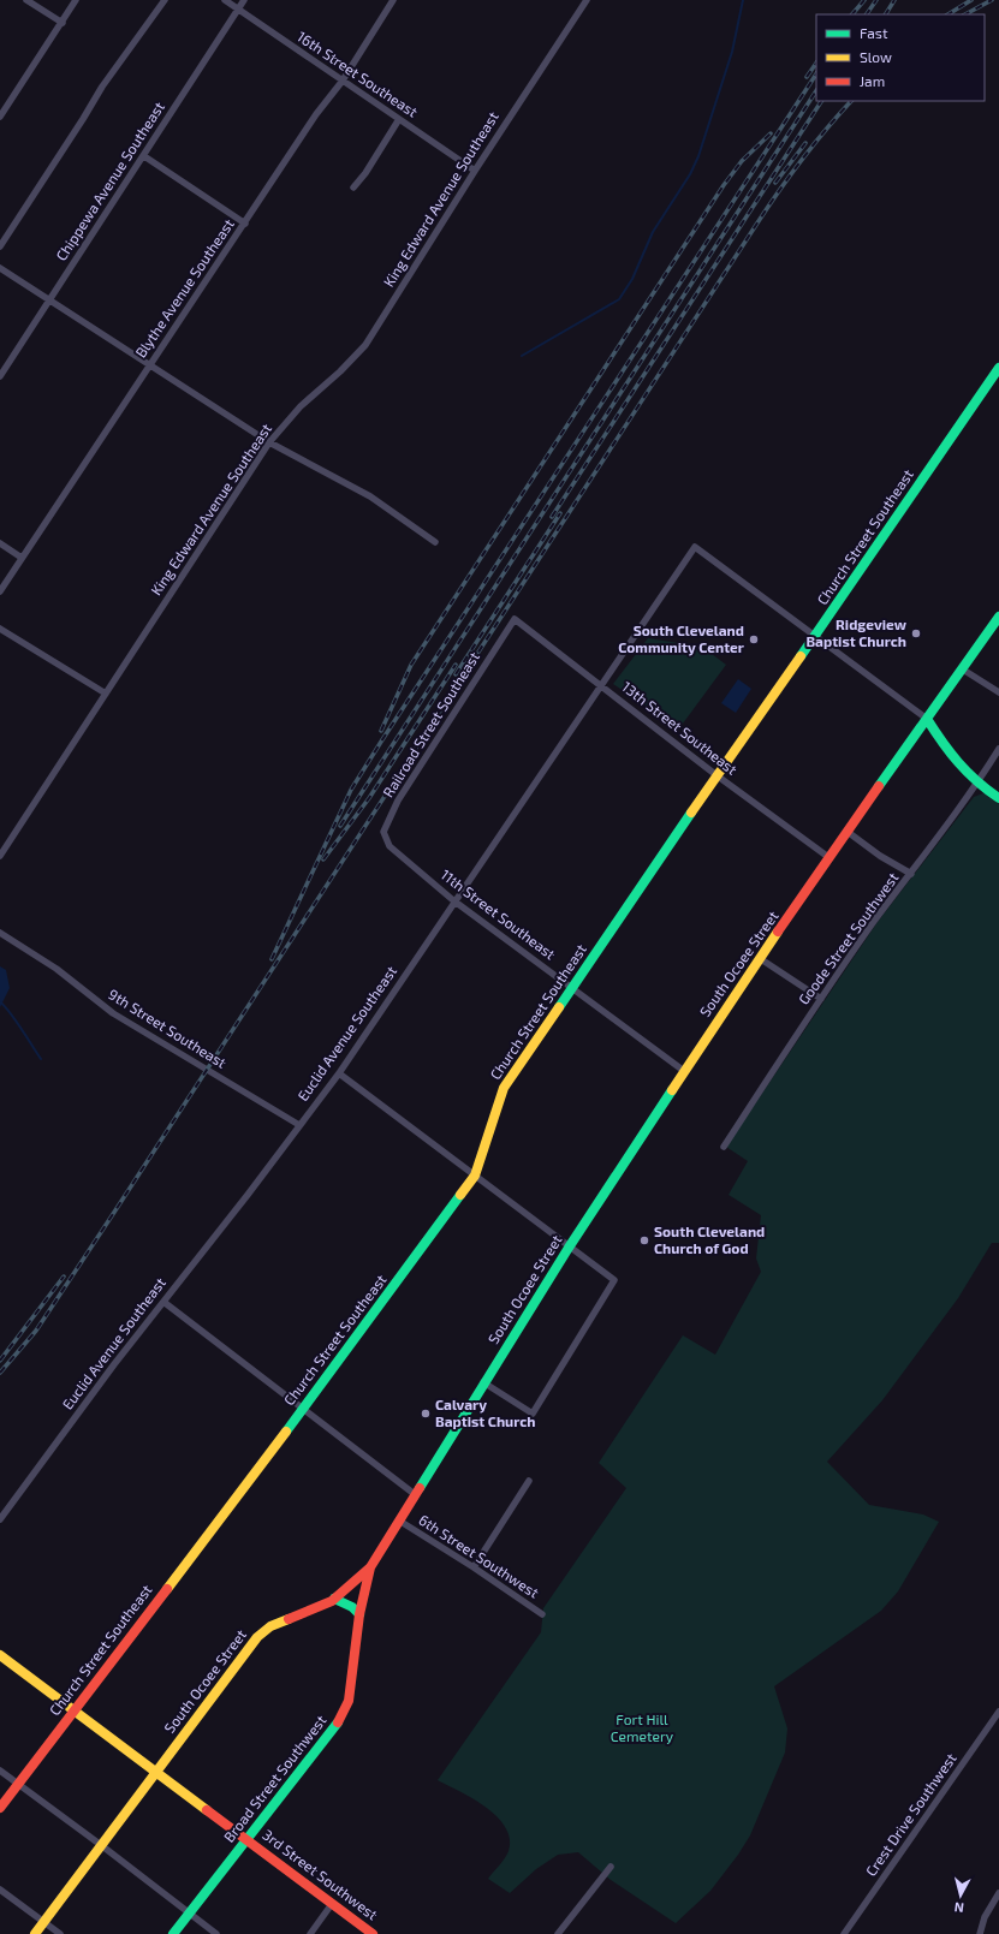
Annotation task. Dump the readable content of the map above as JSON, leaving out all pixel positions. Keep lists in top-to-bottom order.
{
  "streets": {
    "street": [
      "16th Street Southeast",
      "Chippewa Avenue Southeast",
      "King Edward Avenue Southeast",
      "Blythe Avenue Southeast",
      "Church Street Southeast",
      "Railroad Street Southeast",
      "13th Street Southeast",
      "11th Street Southeast",
      "Goode Street Southwest",
      "South Ocoee Street",
      "9th Street Southeast",
      "Euclid Avenue Southeast",
      "6th Street Southwest",
      "Broad Street Southwest",
      "Crest Drive Southwest",
      "3rd Street Southwest"
    ]
  },
  "crossings": [
    ["16th Street Southeast", "Chippewa Avenue Southeast"],
    ["16th Street Southeast", "King Edward Avenue Southeast"],
    ["16th Street Southeast", "Blythe Avenue Southeast"],
    ["Church Street Southeast", "13th Street Southeast"],
    ["Church Street Southeast", "11th Street Southeast"],
    ["Church Street Southeast", "Euclid Avenue Southeast"],
    ["Church Street Southeast", "3rd Street Southwest"],
    ["Railroad Street Southeast", "13th Street Southeast"],
    ["Railroad Street Southeast", "11th Street Southeast"],
    ["13th Street Southeast", "South Ocoee Street"],
    ["13th Street Southeast", "Euclid Avenue Southeast"],
    ["11th Street Southeast", "South Ocoee Street"],
    ["11th Street Southeast", "Euclid Avenue Southeast"],
    ["South Ocoee Street", "6th Street Southwest"],
    ["South Ocoee Street", "Broad Street Southwest"],
    ["South Ocoee Street", "3rd Street Southwest"],
    ["9th Street Southeast", "Euclid Avenue Southeast"],
    ["Broad Street Southwest", "3rd Street Southwest"]
  ],
  "parks": ["Fort Hill Cemetery"],
  "places": [
    "Ridgeview Baptist Church",
    "South Cleveland Community Center",
    "South Cleveland Church of God",
    "Calvary Baptist Church"
  ],
  "legend": ["Fast", "Slow", "Jam"],
  "north": "bottom"
}
